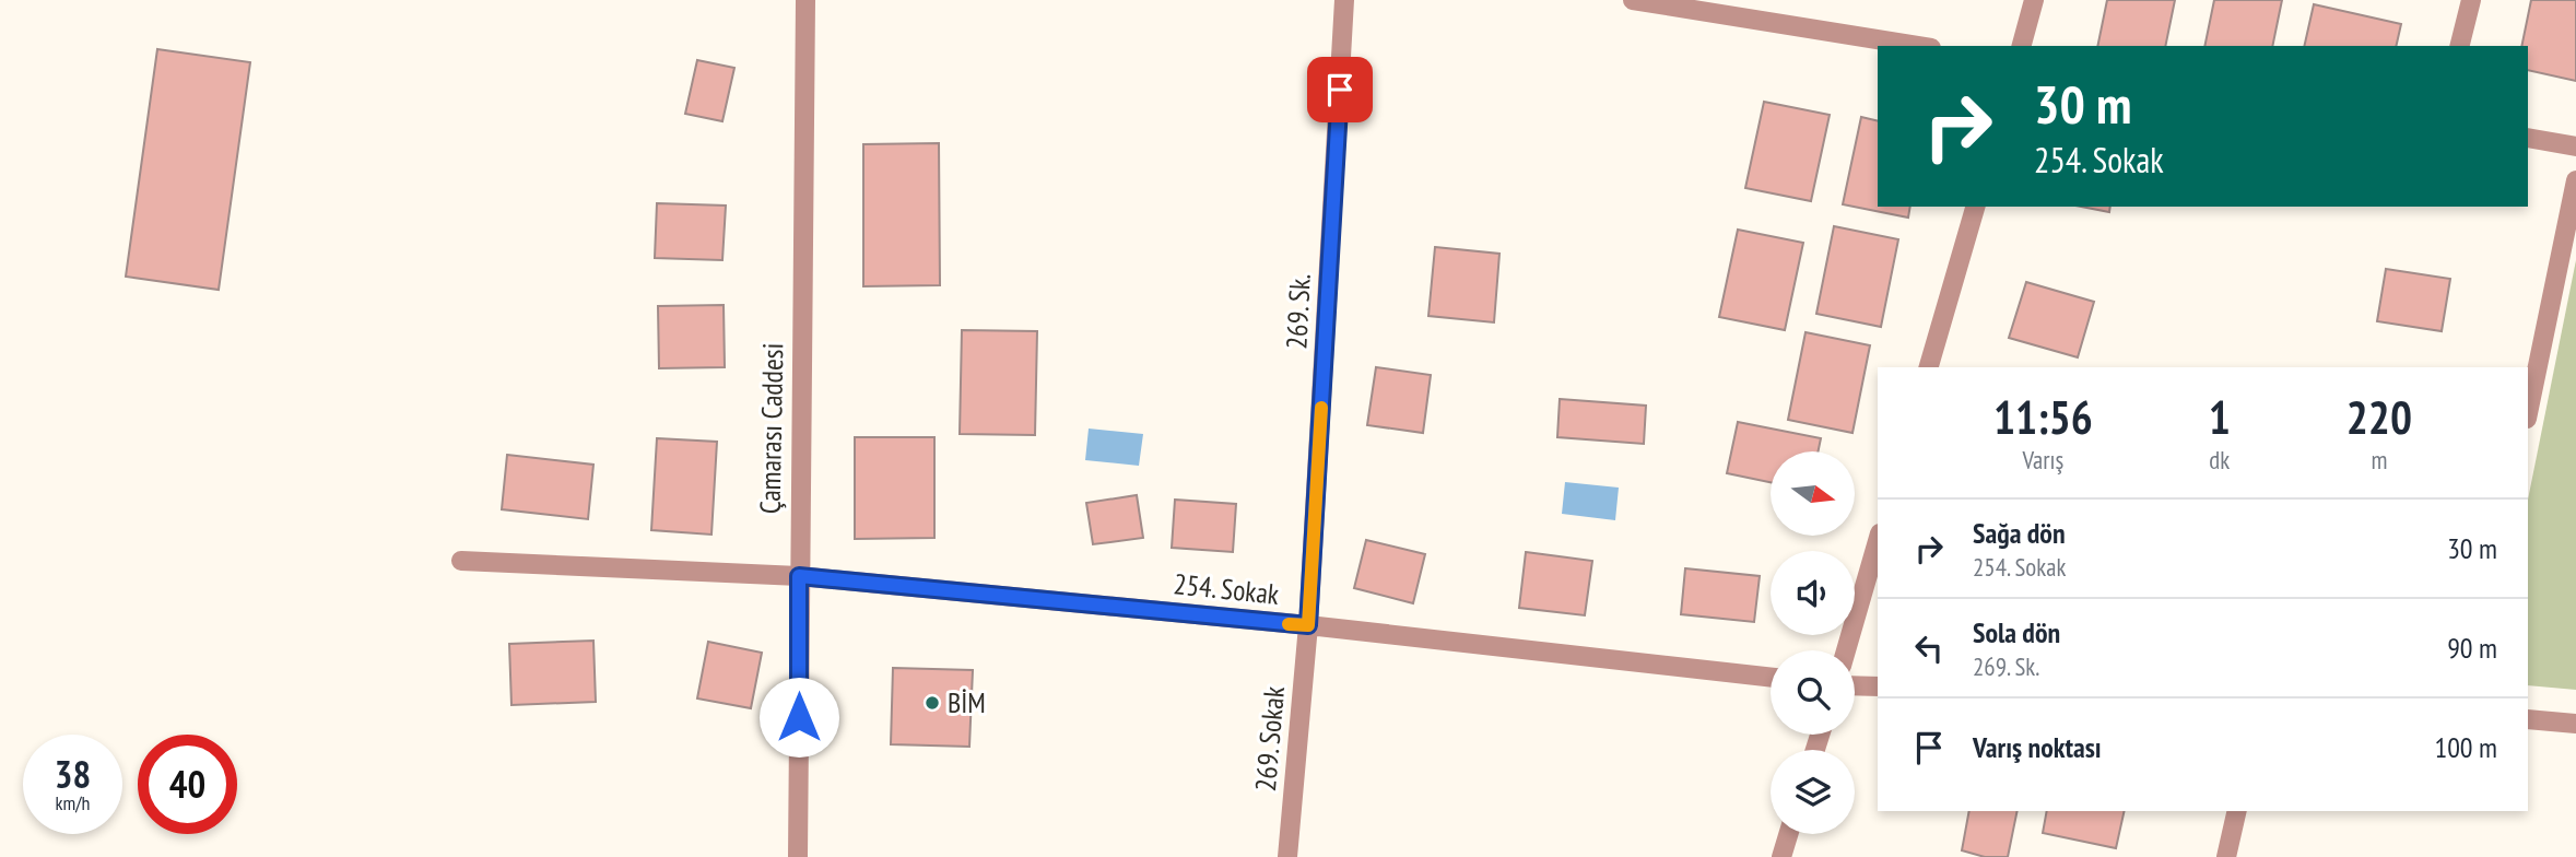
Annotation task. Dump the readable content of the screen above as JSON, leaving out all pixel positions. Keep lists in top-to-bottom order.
{
  "streets": {
    "street": [
      "269. Sk.",
      "Çamarası Caddesi",
      "254. Sokak",
      "269. Sokak"
    ]
  },
  "crossings": [
    ["269. Sk.", "254. Sokak"],
    ["269. Sk.", "269. Sokak"],
    ["Çamarası Caddesi", "254. Sokak"],
    ["254. Sokak", "269. Sokak"]
  ],
  "places": ["BİM"],
  "north": "right",
  "page": {
    "turn": ["30 m", "254. Sokak"],
    "eta": [
      "11:56",
      "Varış",
      "1",
      "dk",
      "220",
      "m"
    ],
    "list": [
      {
        "name": "Sağa dön",
        "note": "254. Sokak",
        "value": "30 m"
      },
      {
        "name": "Sola dön",
        "note": "269. Sk.",
        "value": "90 m"
      },
      {
        "name": "Varış noktası",
        "value": "100 m"
      }
    ],
    "speed": "38 km/h",
    "limit": "40"
  }
}
